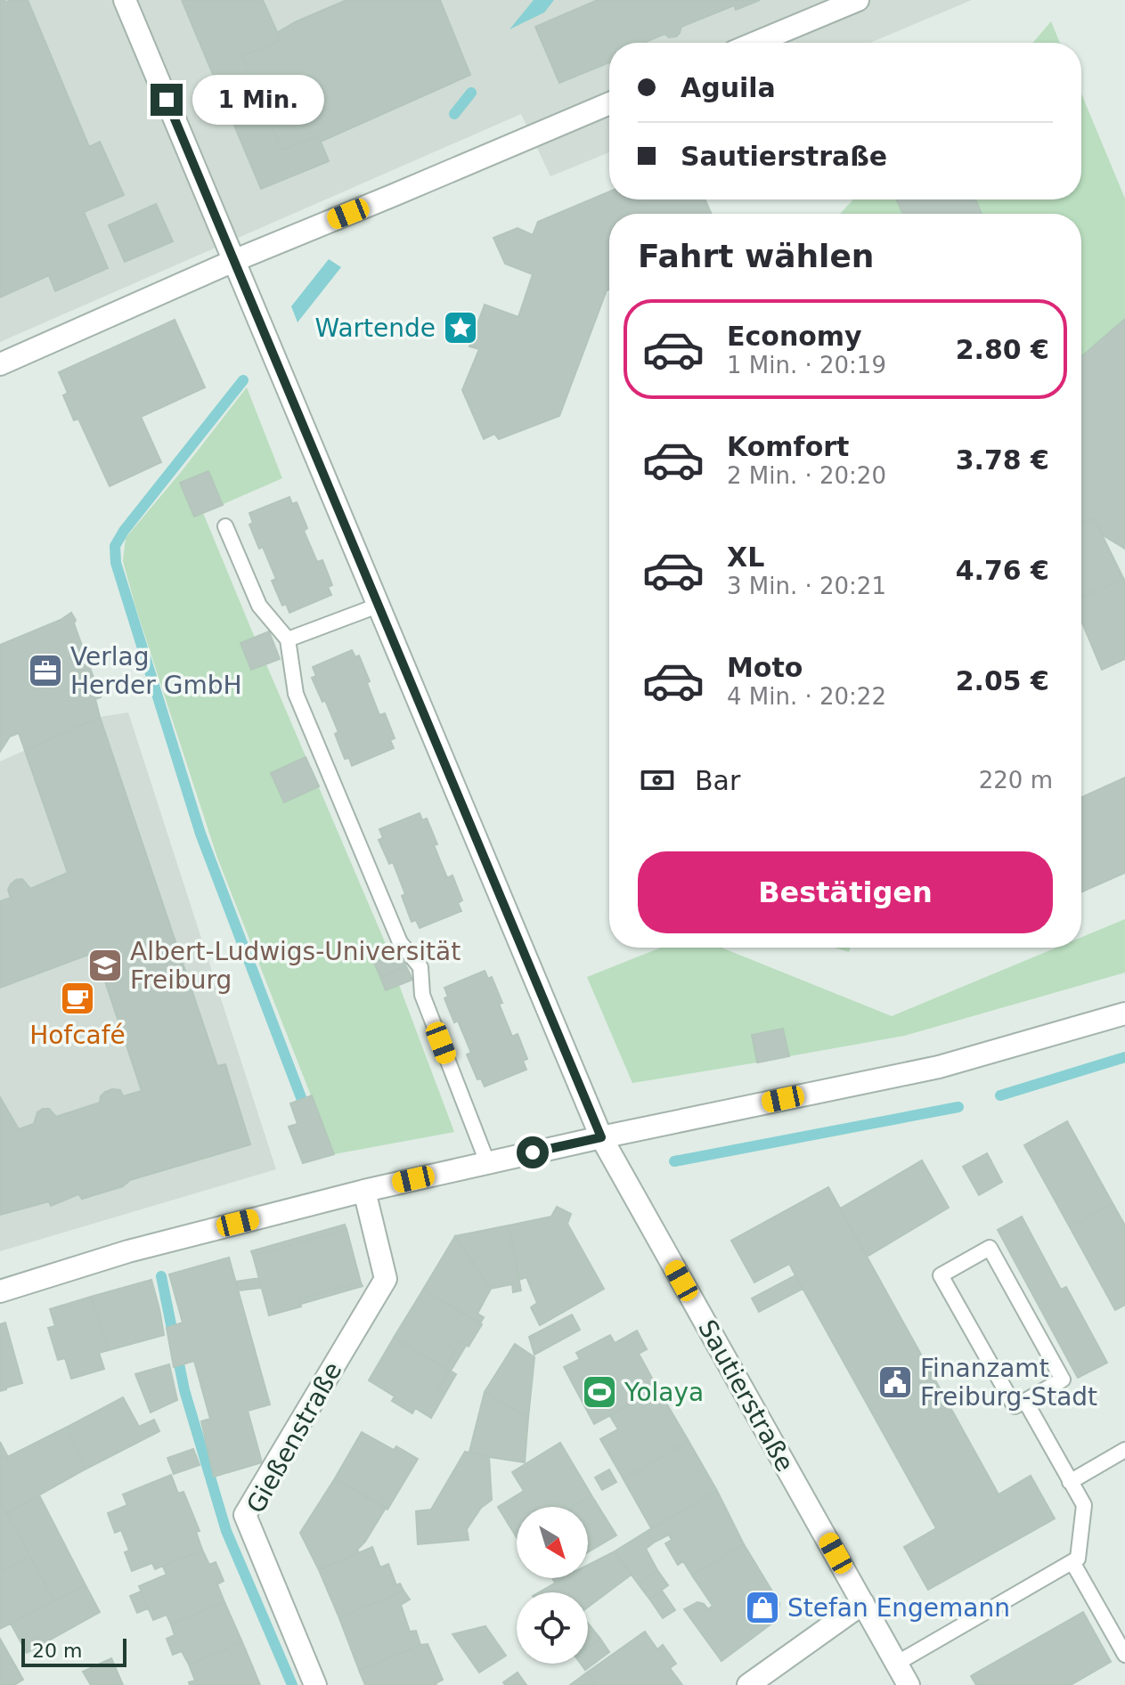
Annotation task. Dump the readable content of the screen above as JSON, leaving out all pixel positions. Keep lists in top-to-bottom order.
{
  "streets": {
    "street": ["Sautierstraße", "Gießenstraße"]
  },
  "places": {
    "place": ["Wartende"],
    "office": ["Verlag Herder GmbH"],
    "school or university": ["Albert-Ludwigs-Universität Freiburg"],
    "cafe": ["Hofcafé"],
    "public building": ["Finanzamt Freiburg-Stadt"],
    "sports": ["Yolaya"],
    "shop": ["Stefan Engemann"]
  },
  "scale_bar": "20 m",
  "north": "bottom right",
  "page": {
    "banner": ["Aguila", "Sautierstraße"],
    "bubble": "1 Min.",
    "heading": "Fahrt wählen",
    "list": [
      {
        "name": "Economy",
        "note": "1 Min. · 20:19",
        "value": "2.80 €"
      },
      {
        "name": "Komfort",
        "note": "2 Min. · 20:20",
        "value": "3.78 €"
      },
      {
        "name": "XL",
        "note": "3 Min. · 20:21",
        "value": "4.76 €"
      },
      {
        "name": "Moto",
        "note": "4 Min. · 20:22",
        "value": "2.05 €"
      }
    ],
    "pay": ["Bar", "220 m"],
    "buttons": "Bestätigen",
    "scale": "20 m"
  }
}
